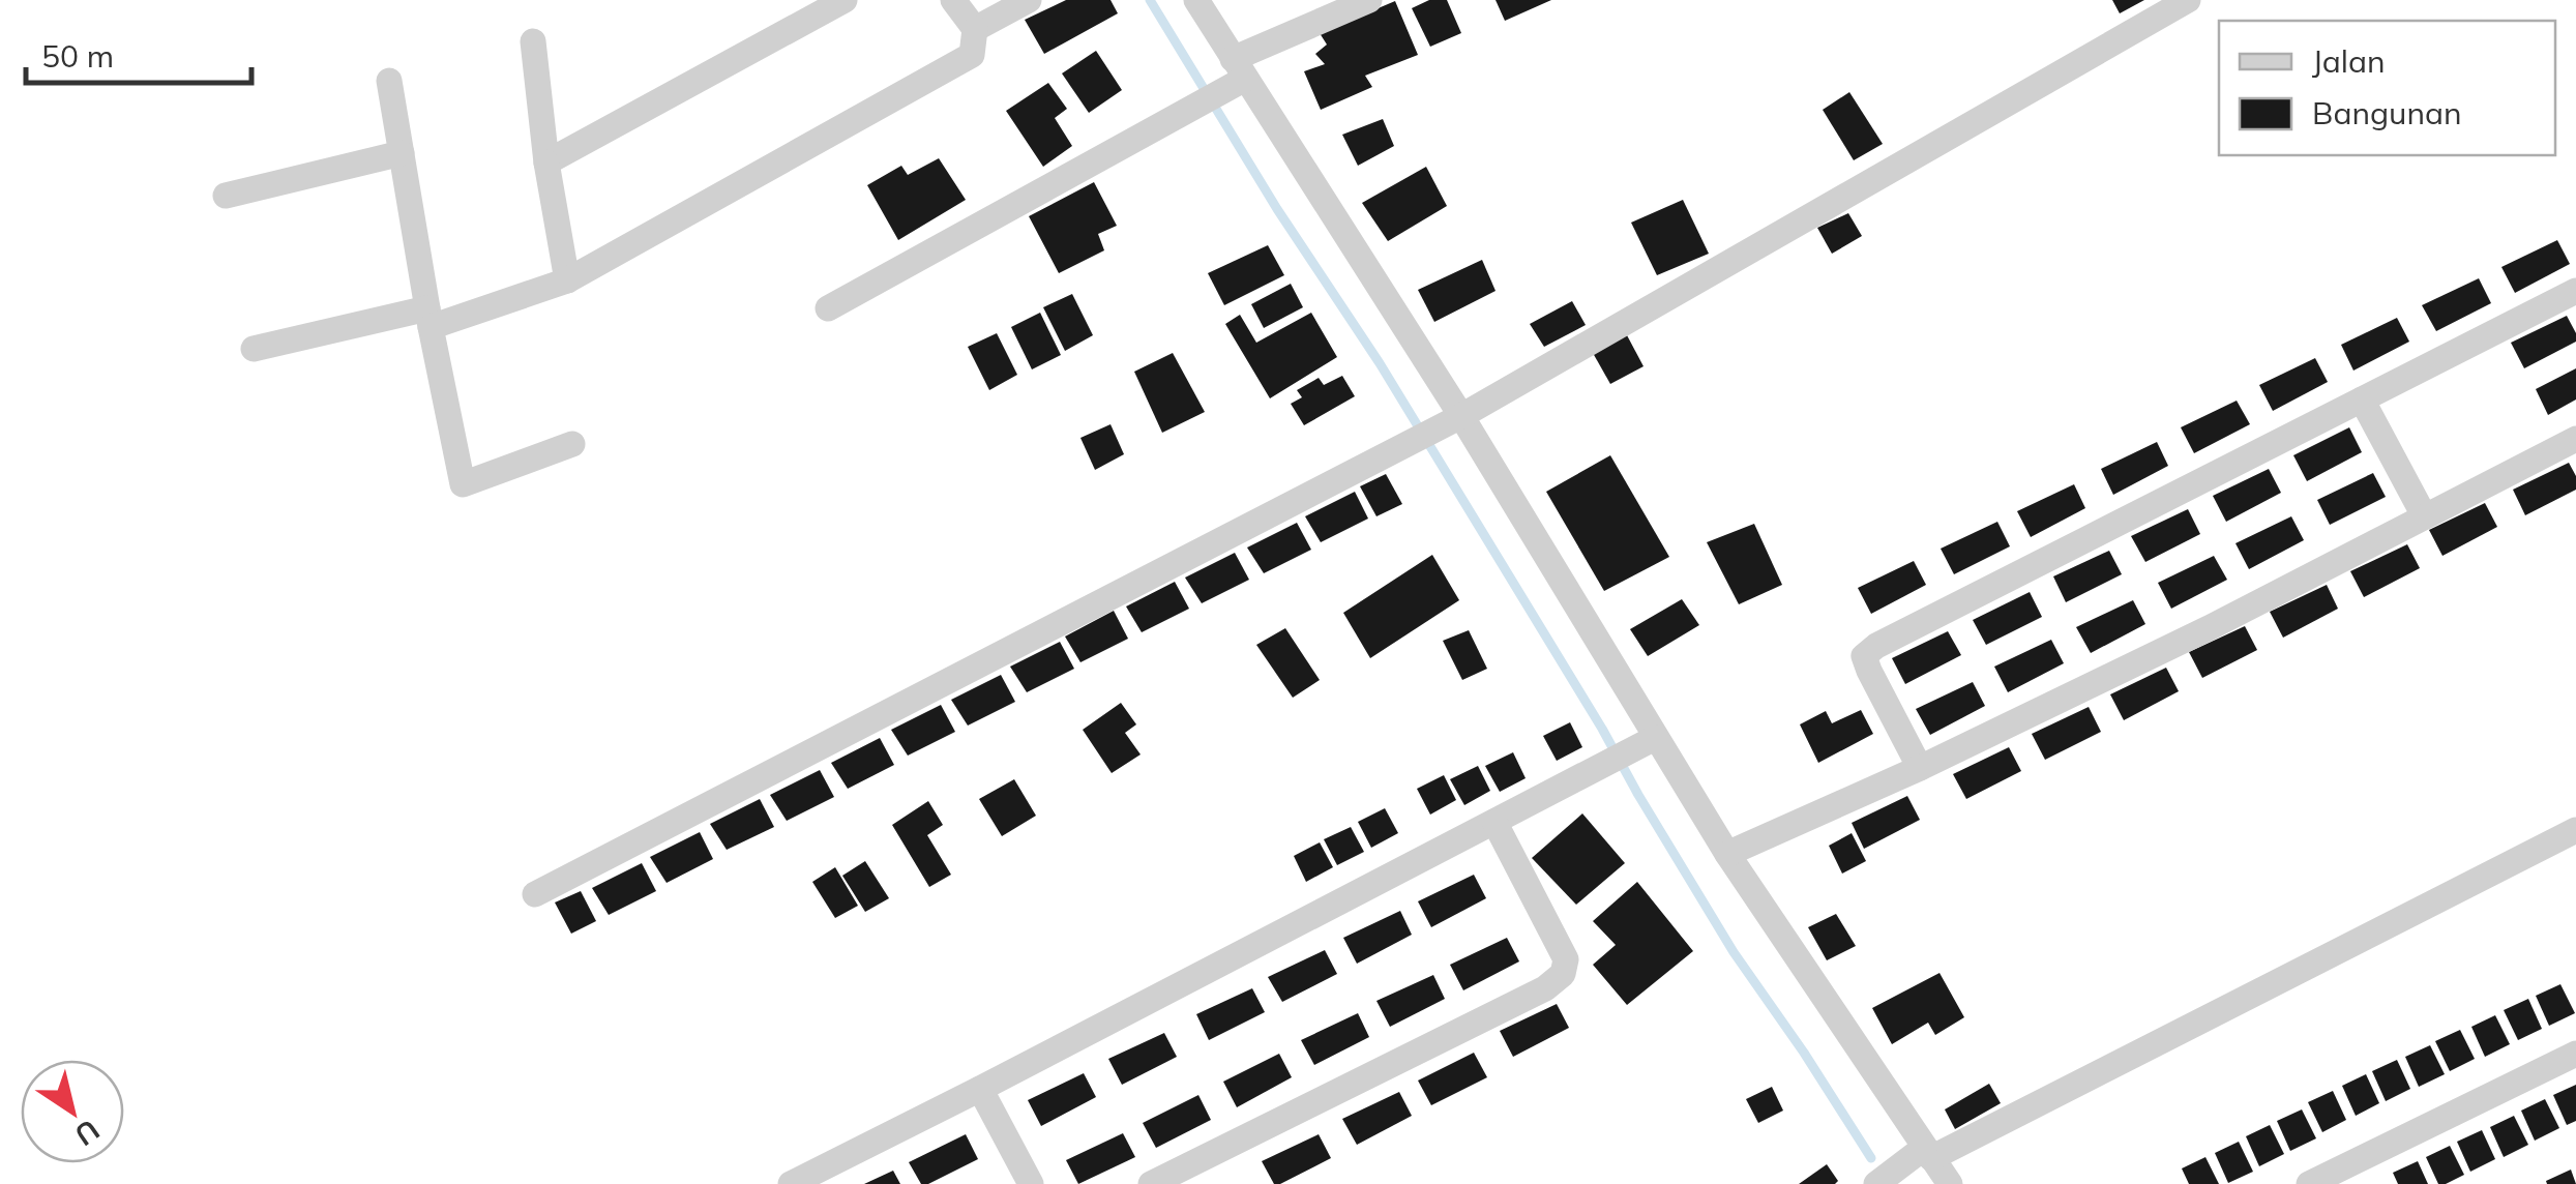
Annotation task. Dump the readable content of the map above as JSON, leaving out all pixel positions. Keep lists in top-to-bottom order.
{
  "legend": ["Jalan", "Bangunan"],
  "scale_bar": "50 m",
  "north": "bottom right"
}
